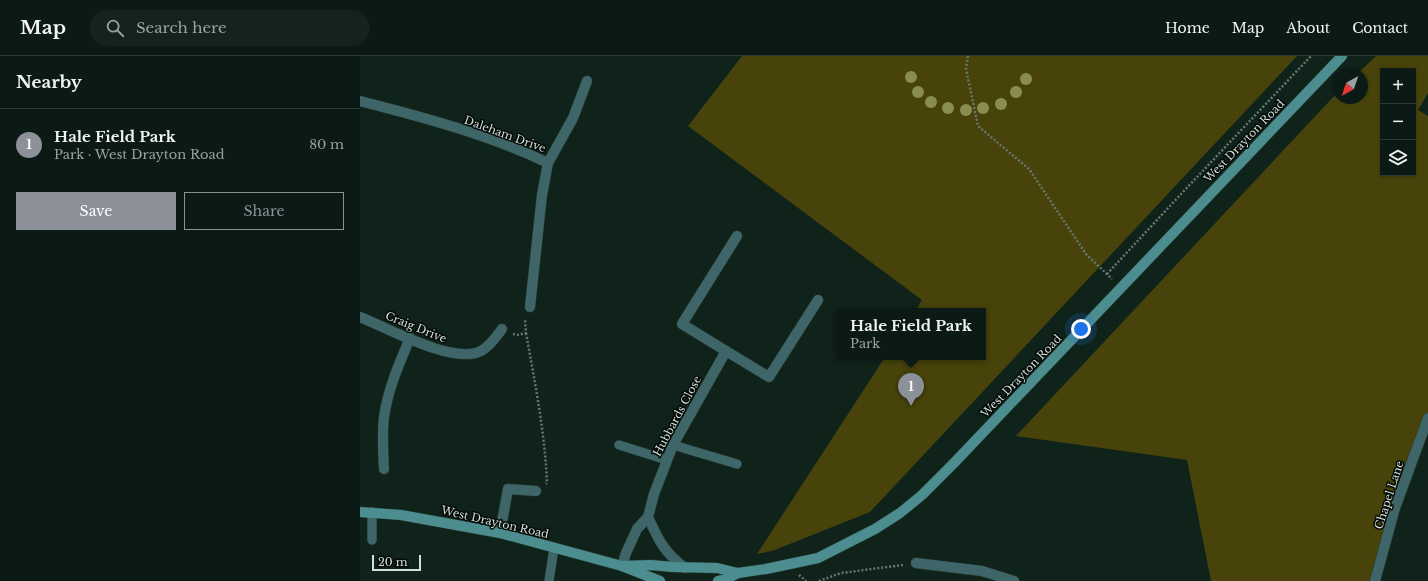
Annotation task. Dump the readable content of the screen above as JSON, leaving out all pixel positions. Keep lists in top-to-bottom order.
{
  "streets": {
    "main road": ["West Drayton Road"],
    "street": [
      "Daleham Drive",
      "Craig Drive",
      "Hubbards Close",
      "Chapel Lane"
    ]
  },
  "crossings": [
    ["West Drayton Road", "Hubbards Close"]
  ],
  "scale_bar": "20 m",
  "north": "bottom left",
  "page": {
    "header": "Map",
    "search": "Search here",
    "nav": [
      "Home",
      "Map",
      "About",
      "Contact"
    ],
    "heading": "Nearby",
    "map_buttons": ["+", "−"],
    "list": [
      {
        "mark": "1",
        "name": "Hale Field Park",
        "note": "Park · West Drayton Road",
        "value": "80 m"
      }
    ],
    "buttons": ["Save", "Share"],
    "popup": ["Hale Field Park", "Park"],
    "pins": "1",
    "scale": "20 m"
  }
}
